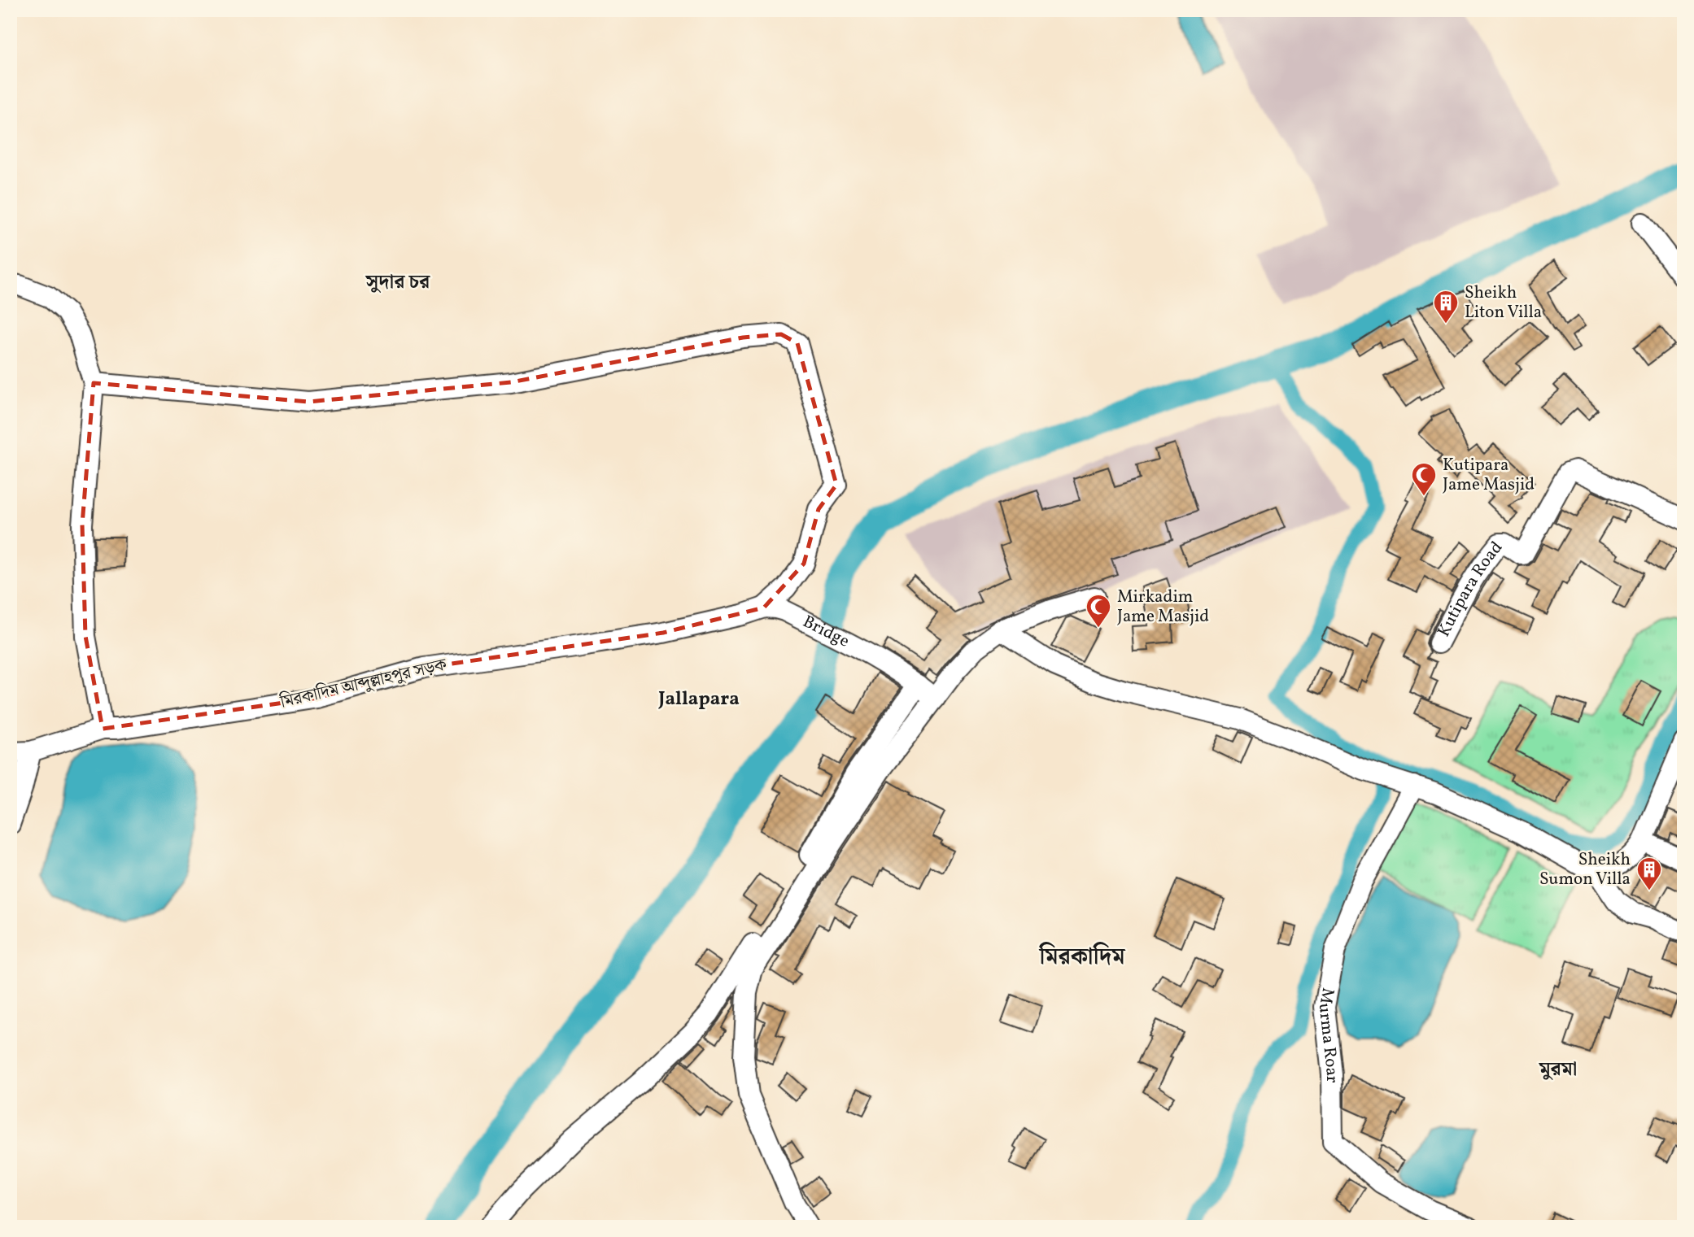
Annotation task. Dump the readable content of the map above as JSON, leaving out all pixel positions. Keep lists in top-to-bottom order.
{
  "streets": {
    "street": [
      "Kutipara Road",
      "Bridge",
      "মিরকাদিম আব্দুল্লাহপুর সড়ক",
      "Murma Roar"
    ]
  },
  "crossings": [
    ["Bridge", "মিরকাদিম আব্দুল্লাহপুর সড়ক"]
  ],
  "districts": [
    "সুদার চর",
    "Jallapara",
    "মিরকাদিম",
    "মুরমা"
  ],
  "places": {
    "building": ["Sheikh Liton Villa", "Sheikh Sumon Villa"],
    "mosque": ["Kutipara Jame Masjid", "Mirkadim Jame Masjid"]
  }
}
